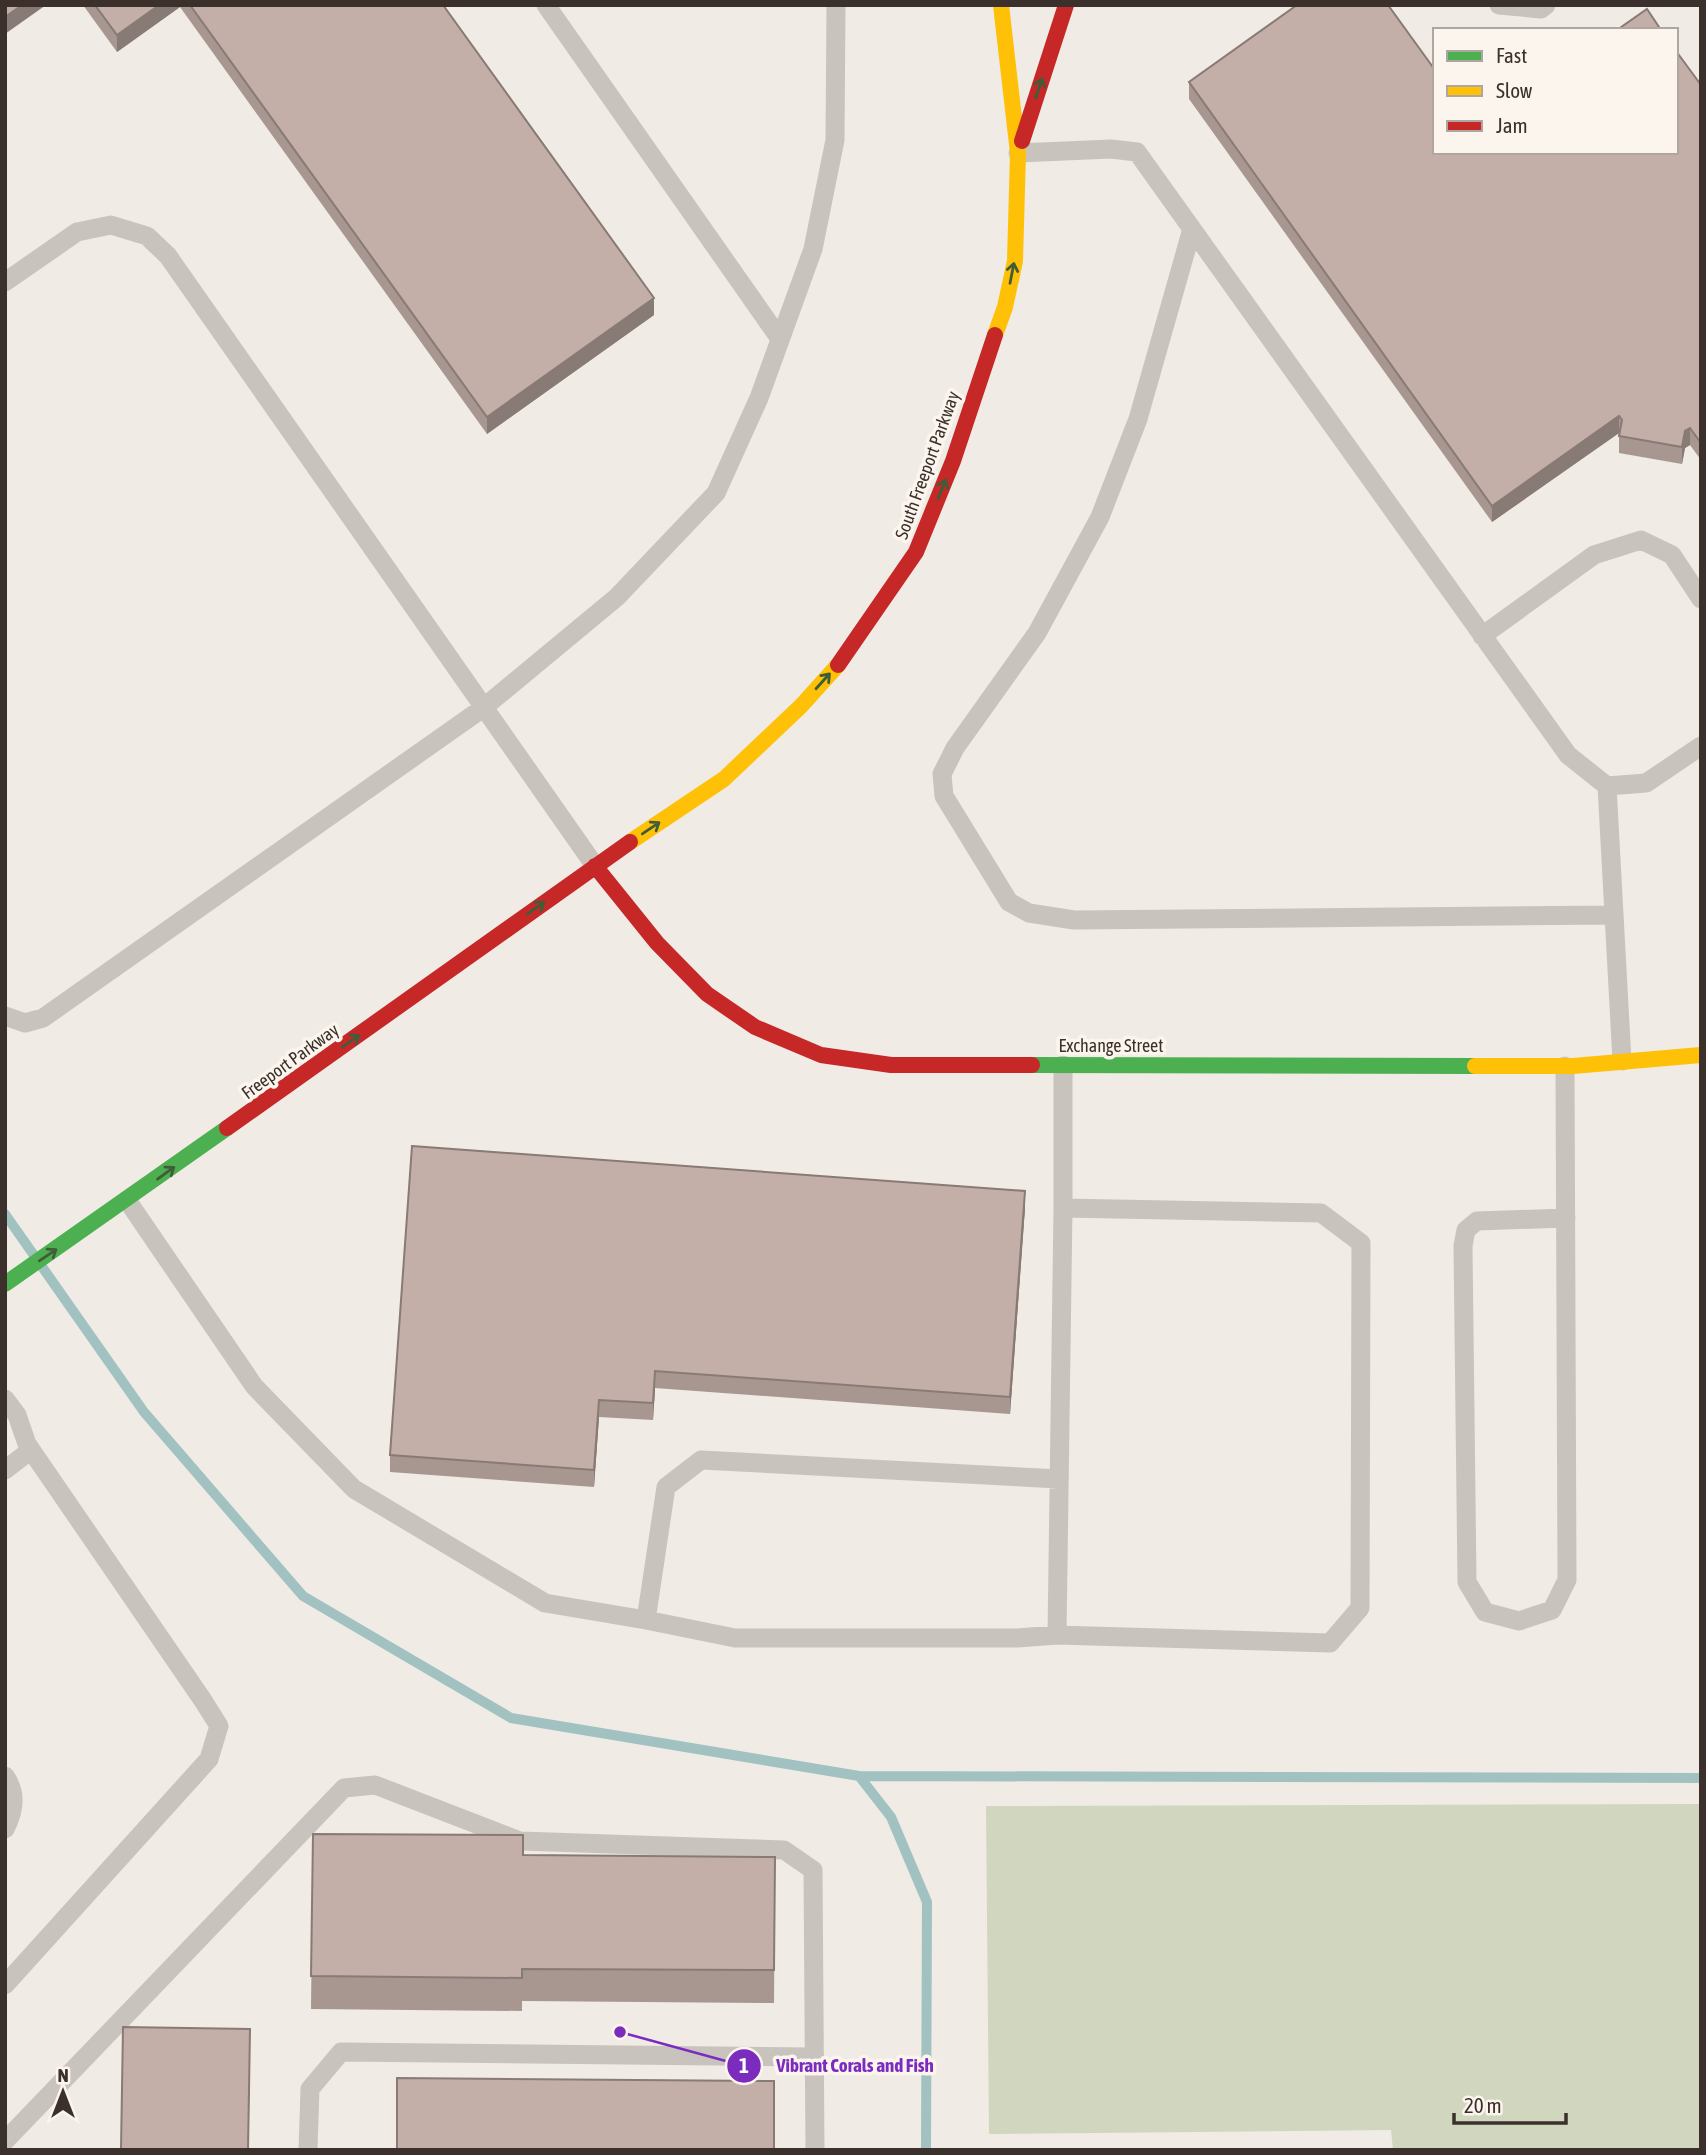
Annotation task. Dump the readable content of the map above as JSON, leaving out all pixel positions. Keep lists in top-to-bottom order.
{
  "streets": {
    "main road": ["South Freeport Parkway", "Exchange Street", "Freeport Parkway"]
  },
  "crossings": [
    ["South Freeport Parkway", "Exchange Street"],
    ["South Freeport Parkway", "Freeport Parkway"],
    ["Exchange Street", "Freeport Parkway"]
  ],
  "one_way": ["South Freeport Parkway", "Freeport Parkway"],
  "places": ["Vibrant Corals and Fish"],
  "legend": ["Fast", "Slow", "Jam"],
  "scale_bar": "20 m",
  "north": "top"
}
